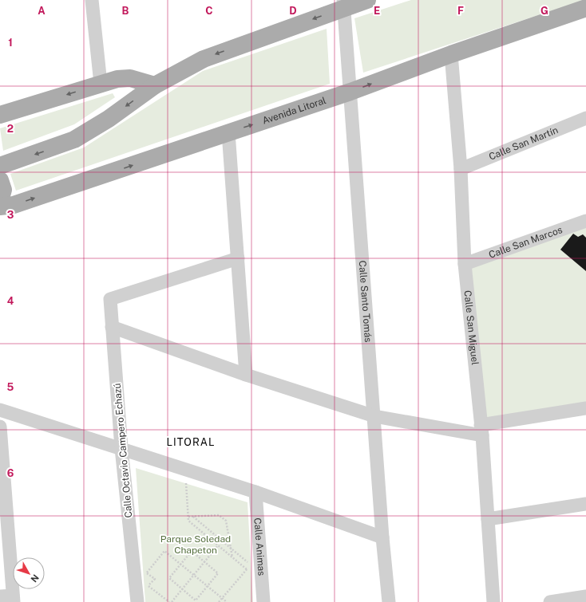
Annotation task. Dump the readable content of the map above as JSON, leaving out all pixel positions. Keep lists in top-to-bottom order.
{
  "streets": {
    "main road": ["Avenida Litoral"],
    "street": [
      "Calle San Martín",
      "Calle San Marcos",
      "Calle Santo Tomás",
      "Calle San Miguel",
      "Calle Octavio Campero Echazú",
      "Calle Animas"
    ]
  },
  "crossings": [
    ["Avenida Litoral", "Calle Santo Tomás"],
    ["Avenida Litoral", "Calle San Miguel"],
    ["Calle San Martín", "Calle San Miguel"],
    ["Calle San Marcos", "Calle San Miguel"]
  ],
  "districts": ["LITORAL"],
  "parks": ["Parque Soledad Chapeton"],
  "north": "bottom right",
  "grid": {
    "columns": [
      "A",
      "B",
      "C",
      "D",
      "E",
      "F",
      "G"
    ],
    "rows": [
      "1",
      "2",
      "3",
      "4",
      "5",
      "6"
    ]
  }
}
